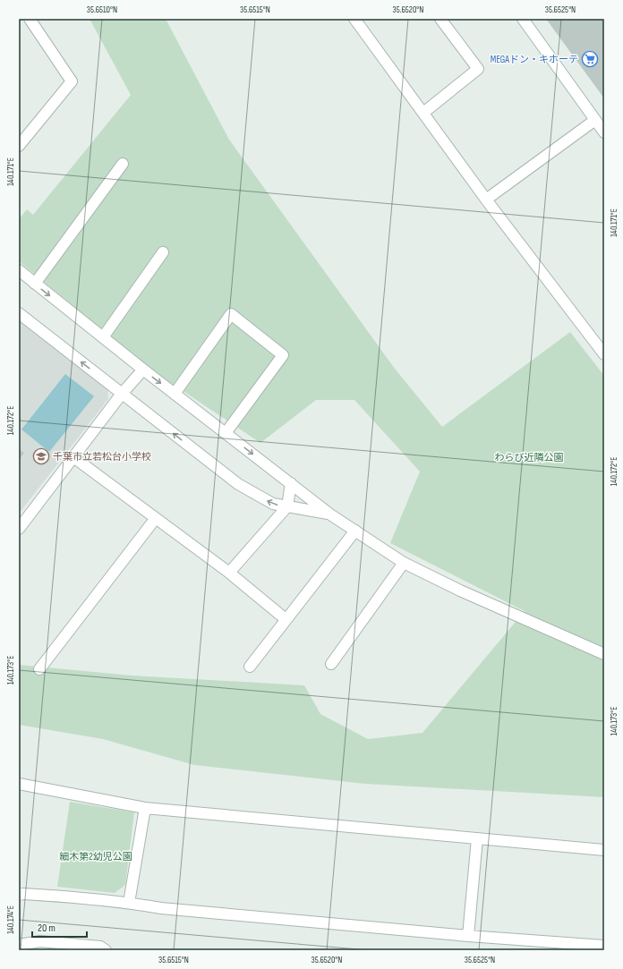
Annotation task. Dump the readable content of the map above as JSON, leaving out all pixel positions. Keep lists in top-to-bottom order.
{
  "parks": ["わらび近隣公園", "細木第2幼児公園"],
  "places": {
    "supermarket": ["MEGAドン・キホーテ"],
    "school or university": ["千葉市立若松台小学校"]
  },
  "scale_bar": "20 m",
  "coordinates": [
    "35.6510°N",
    "35.6515°N",
    "35.6520°N",
    "35.6525°N",
    "140.171°E",
    "140.172°E",
    "140.173°E",
    "140.174°E"
  ]
}
